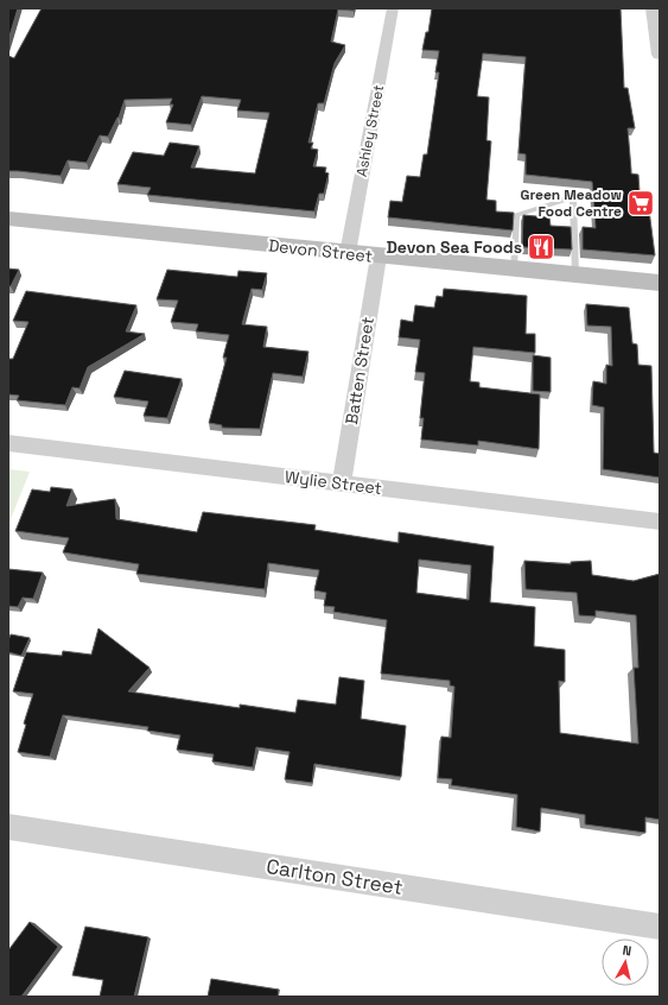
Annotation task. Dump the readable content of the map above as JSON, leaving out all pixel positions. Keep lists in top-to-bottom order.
{
  "streets": {
    "main road": ["Devon Street"],
    "street": [
      "Ashley Street",
      "Batten Street",
      "Wylie Street",
      "Carlton Street"
    ]
  },
  "crossings": [
    ["Ashley Street", "Devon Street"],
    ["Devon Street", "Batten Street"],
    ["Batten Street", "Wylie Street"]
  ],
  "places": {
    "supermarket": ["Green Meadow Food Centre"],
    "restaurant": ["Devon Sea Foods"]
  },
  "north": "top"
}
